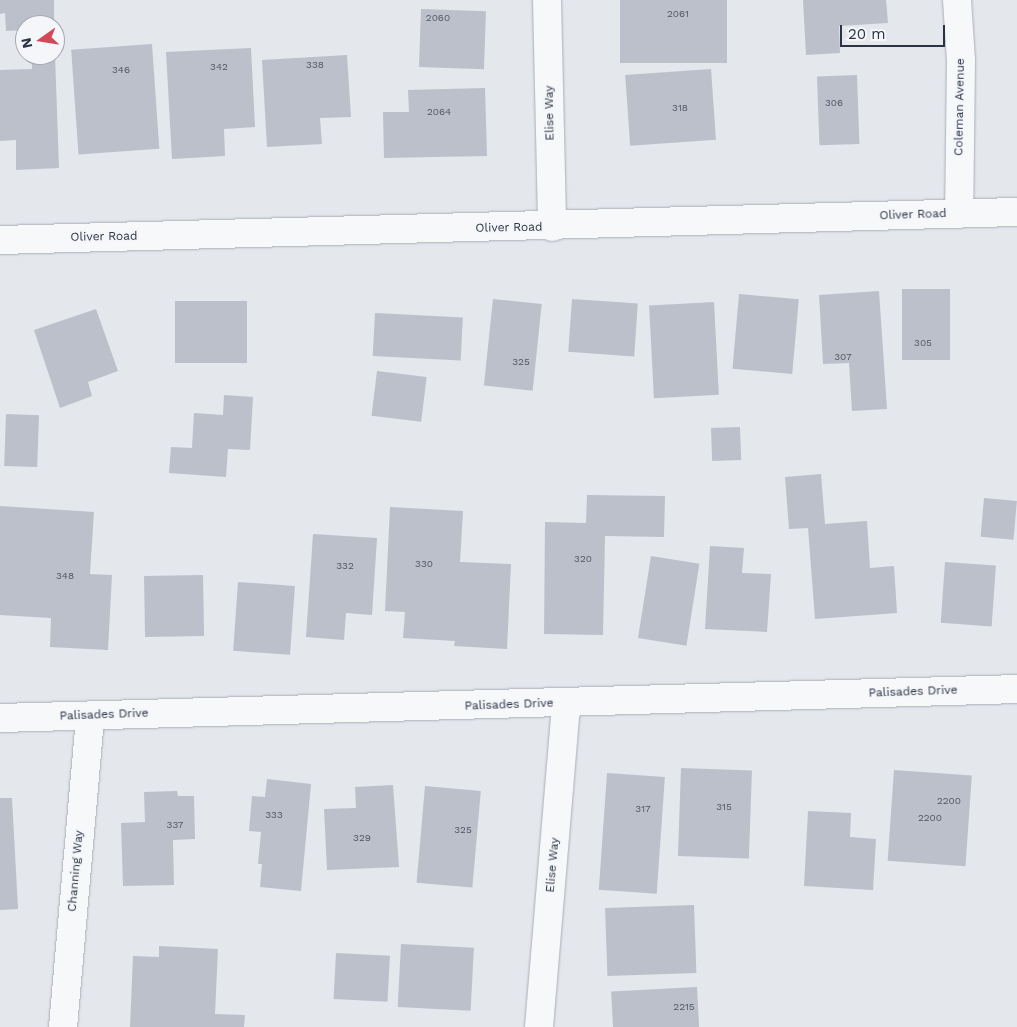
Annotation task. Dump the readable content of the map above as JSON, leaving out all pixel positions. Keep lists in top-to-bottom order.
{
  "streets": {
    "street": [
      "Coleman Avenue",
      "Elise Way",
      "Oliver Road",
      "Palisades Drive",
      "Channing Way"
    ]
  },
  "crossings": [
    ["Coleman Avenue", "Oliver Road"],
    ["Elise Way", "Oliver Road"],
    ["Elise Way", "Palisades Drive"],
    ["Palisades Drive", "Channing Way"]
  ],
  "house_numbers": [
    "2061",
    "2060",
    "338",
    "342",
    "346",
    "306",
    "318",
    "2064",
    "305",
    "307",
    "325",
    "320",
    "330",
    "332",
    "348",
    "2200",
    "315",
    "317",
    "333",
    "2200",
    "337",
    "325",
    "329",
    "2215"
  ],
  "scale_bar": "20 m",
  "north": "left"
}
